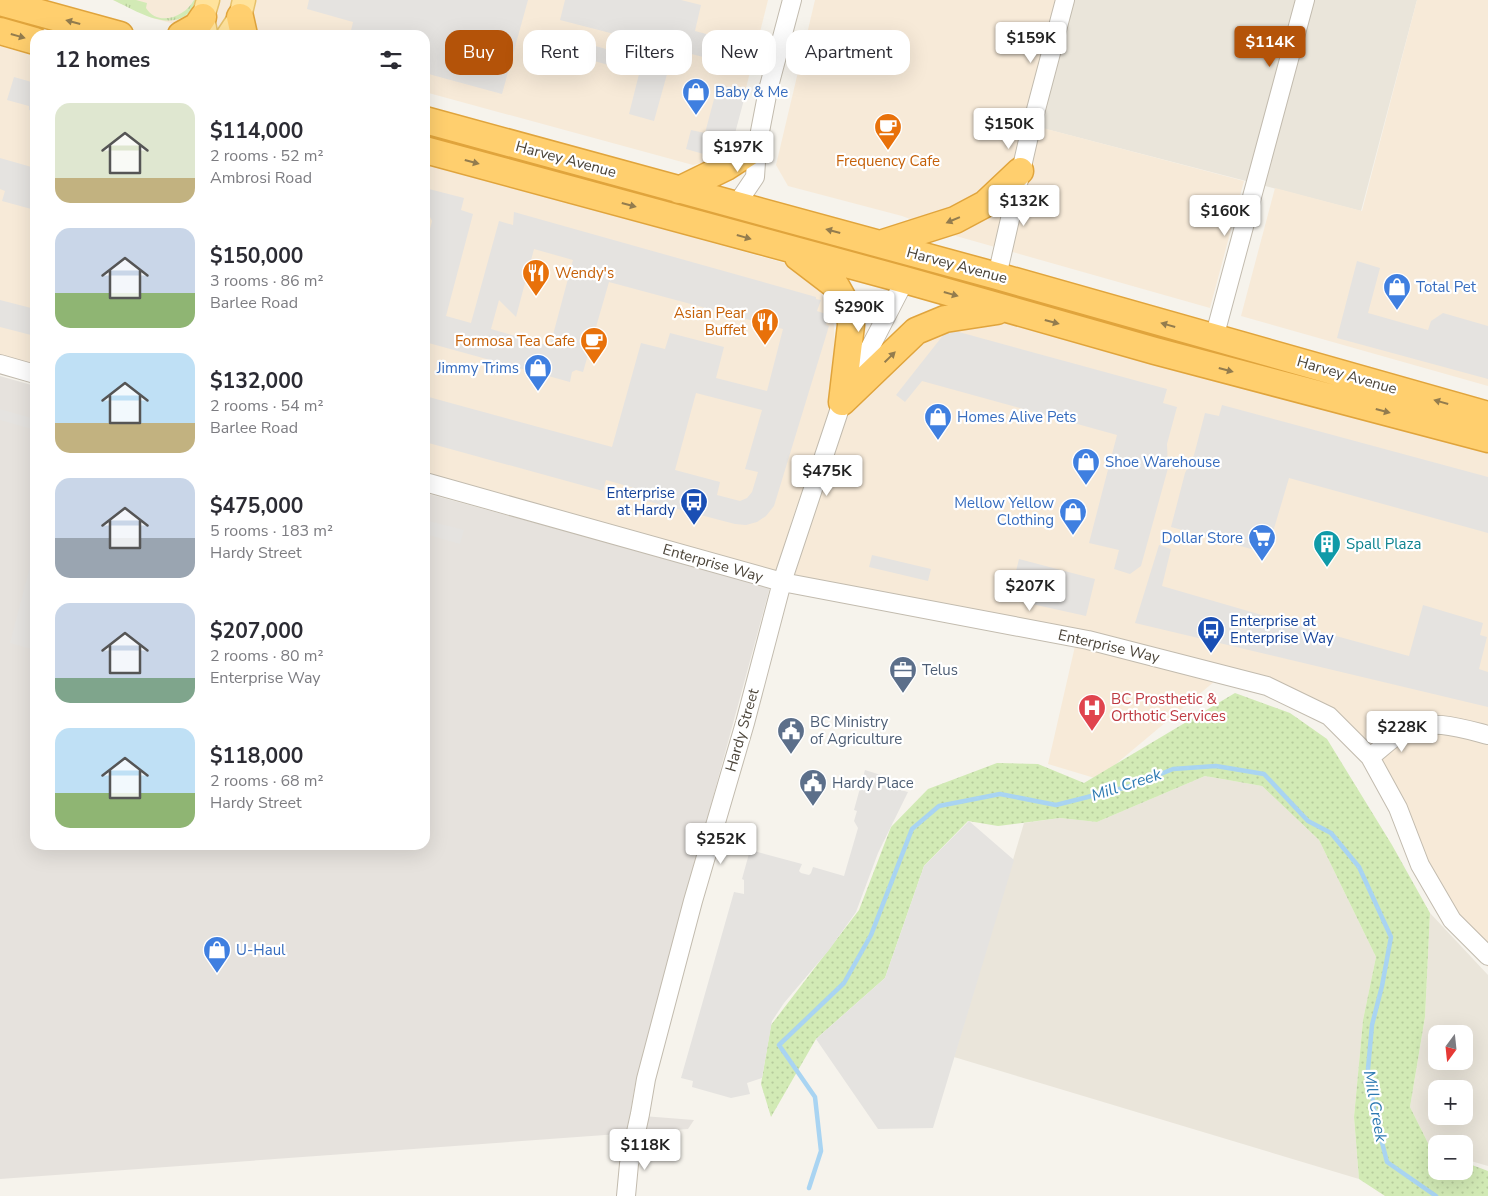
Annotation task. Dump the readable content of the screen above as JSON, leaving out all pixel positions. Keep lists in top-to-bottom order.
{
  "streets": {
    "highway": ["Harvey Avenue"],
    "street": ["Enterprise Way", "Hardy Street"]
  },
  "crossings": [
    ["Harvey Avenue", "Hardy Street"],
    ["Enterprise Way", "Hardy Street"]
  ],
  "water": ["Mill Creek"],
  "places": {
    "shop": [
      "Baby & Me",
      "Total Pet",
      "Jimmy Trims",
      "Homes Alive Pets",
      "Shoe Warehouse",
      "Mellow Yellow Clothing",
      "U-Haul"
    ],
    "cafe": ["Frequency Cafe", "Formosa Tea Cafe"],
    "restaurant": ["Wendy's", "Asian Pear Buffet"],
    "bus stop": ["Enterprise at Hardy", "Enterprise at Enterprise Way"],
    "supermarket": ["Dollar Store"],
    "building": ["Spall Plaza"],
    "office": ["Telus"],
    "hospital": ["BC Prosthetic & Orthotic Services"],
    "public building": ["BC Ministry of Agriculture", "Hardy Place"]
  },
  "north": "bottom",
  "page": {
    "price": [
      "$159K",
      "$114K",
      "$150K",
      "$197K",
      "$132K",
      "$160K",
      "$290K",
      "$475K",
      "$207K",
      "$228K",
      "$252K",
      "$118K"
    ],
    "chip": [
      "Buy",
      "Rent",
      "Filters",
      "New",
      "Apartment"
    ],
    "heading": "12 homes",
    "list": [
      {
        "name": "$114,000",
        "note": "2 rooms · 52 m² · Ambrosi Road"
      },
      {
        "name": "$150,000",
        "note": "3 rooms · 86 m² · Barlee Road"
      },
      {
        "name": "$132,000",
        "note": "2 rooms · 54 m² · Barlee Road"
      },
      {
        "name": "$475,000",
        "note": "5 rooms · 183 m² · Hardy Street"
      },
      {
        "name": "$207,000",
        "note": "2 rooms · 80 m² · Enterprise Way"
      },
      {
        "name": "$118,000",
        "note": "2 rooms · 68 m² · Hardy Street"
      }
    ],
    "map_buttons": ["+", "−"]
  }
}
